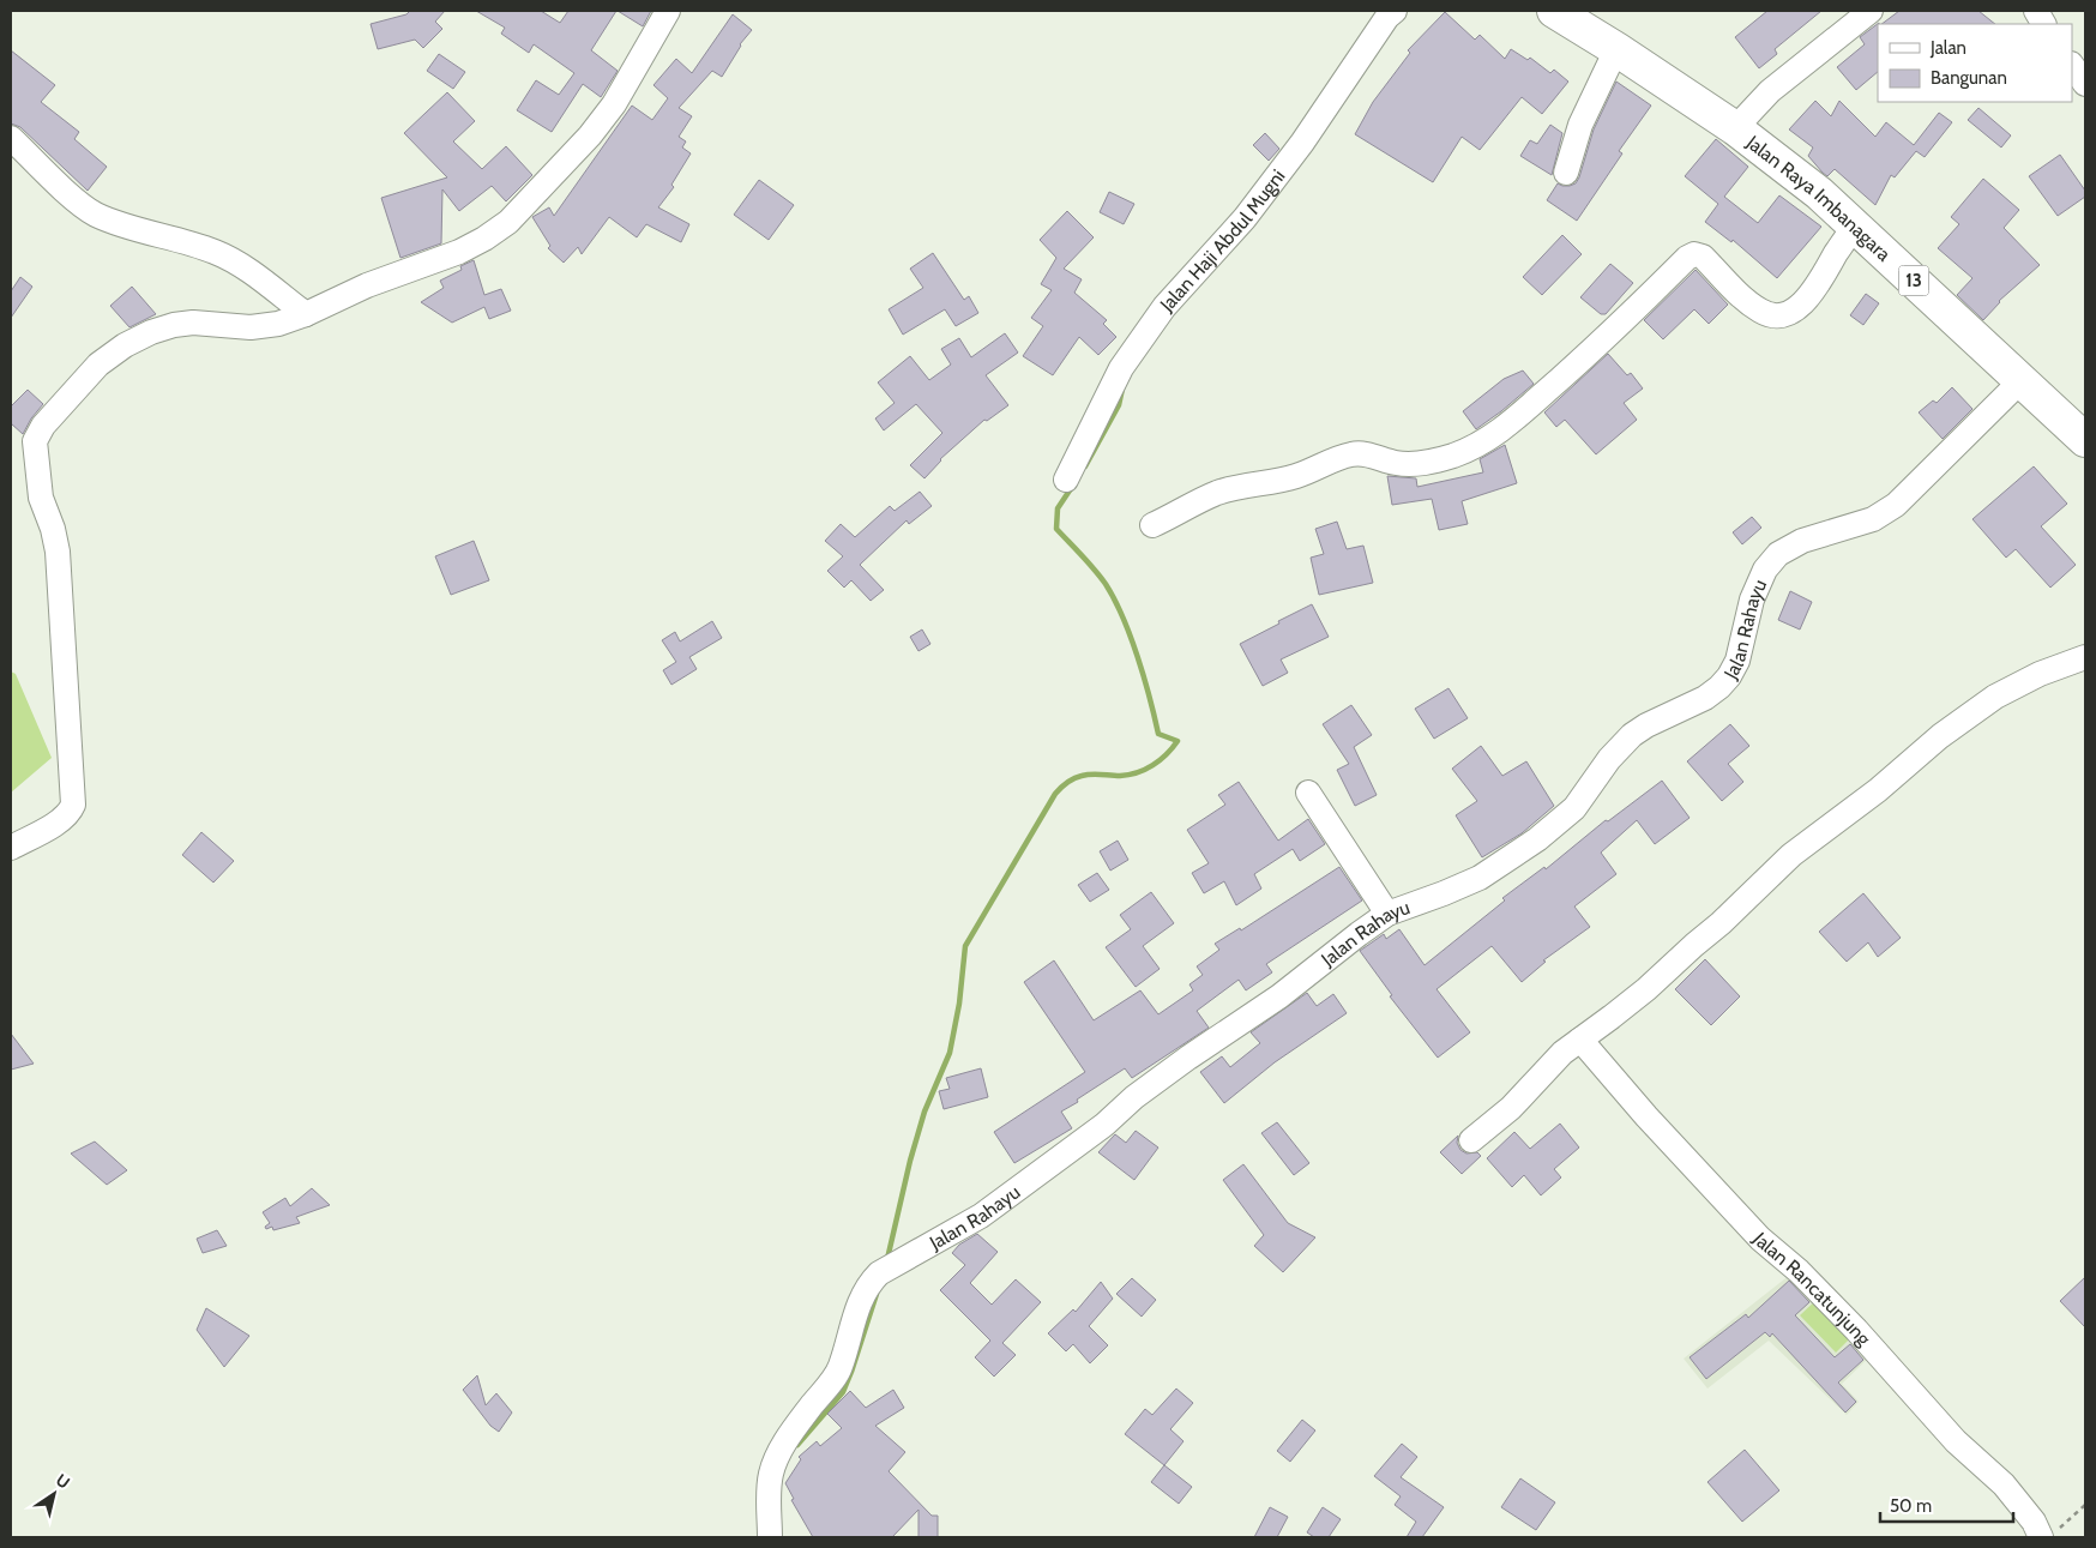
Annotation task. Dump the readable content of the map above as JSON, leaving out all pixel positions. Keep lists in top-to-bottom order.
{
  "streets": {
    "highway": ["Jalan Raya Imbanagara", "13"],
    "street": ["Jalan Haji Abdul Mugni", "Jalan Rahayu", "Jalan Rancatunjung"]
  },
  "crossings": [
    ["Jalan Raya Imbanagara", "Jalan Rahayu"]
  ],
  "legend": ["Jalan", "Bangunan"],
  "scale_bar": "50 m",
  "north": "top right"
}
